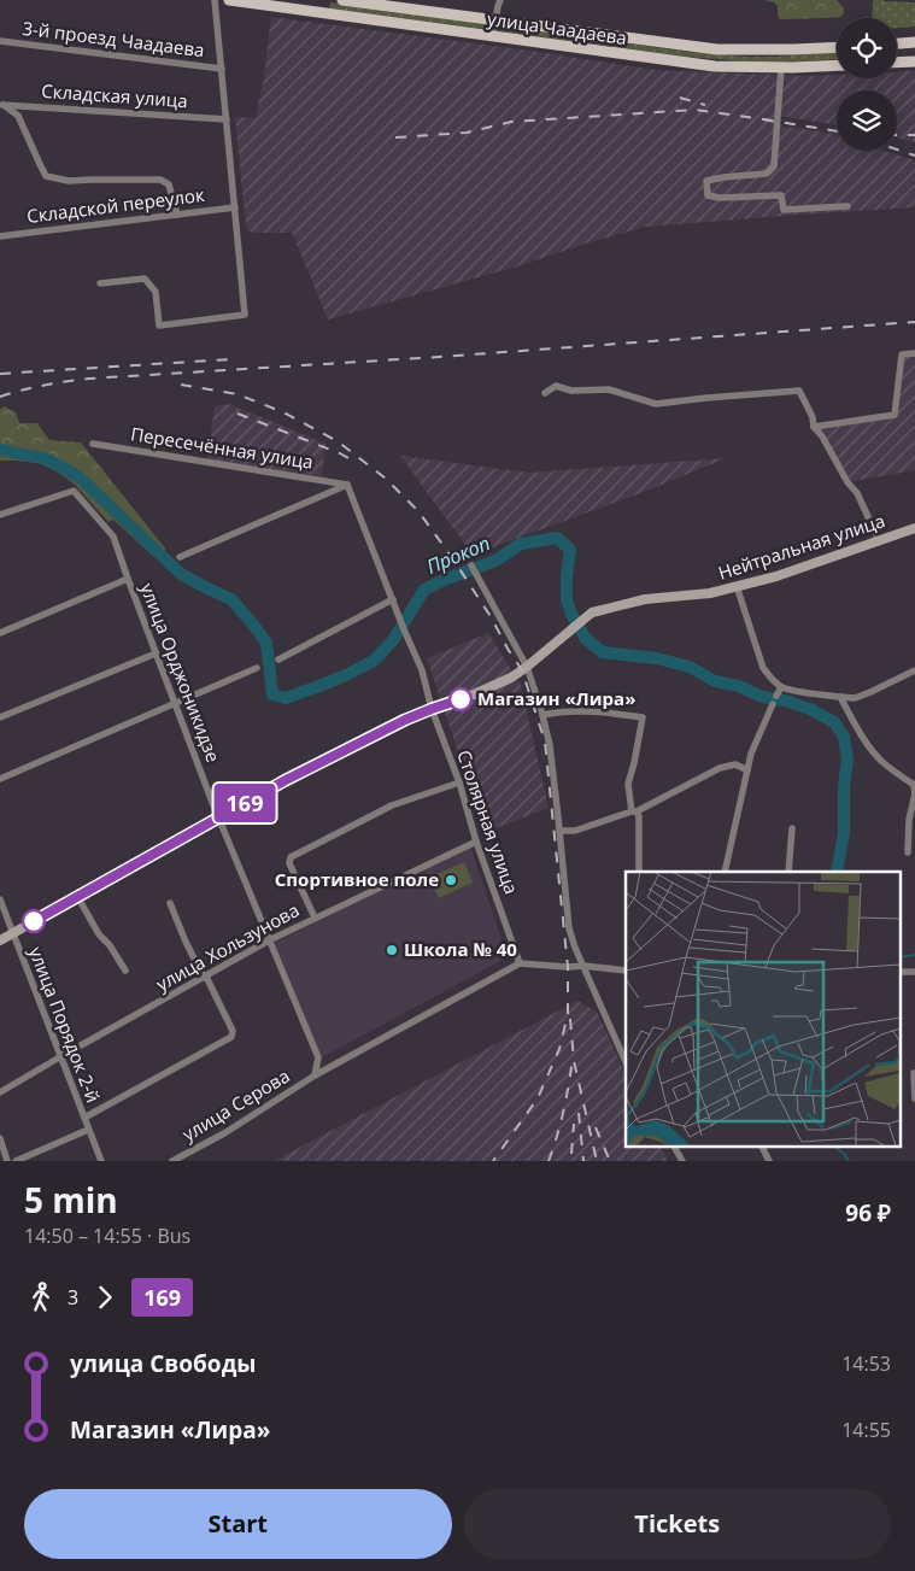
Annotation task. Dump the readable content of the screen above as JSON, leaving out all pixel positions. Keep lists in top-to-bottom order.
{
  "streets": {
    "main road": ["улица Чаадаева", "Нейтральная улица"],
    "street": [
      "3-й проезд Чаадаева",
      "Складская улица",
      "Складской переулок",
      "Пересечённая улица",
      "улица Орджоникидзе",
      "Столярная улица",
      "улица Хользунова",
      "улица Порядок 2-й",
      "улица Серова"
    ]
  },
  "crossings": [
    ["Нейтральная улица", "улица Орджоникидзе"],
    ["Нейтральная улица", "Столярная улица"],
    ["Нейтральная улица", "улица Порядок 2-й"],
    ["улица Орджоникидзе", "улица Хользунова"],
    ["улица Орджоникидзе", "улица Серова"],
    ["Столярная улица", "улица Хользунова"],
    ["Столярная улица", "улица Серова"],
    ["улица Хользунова", "улица Порядок 2-й"]
  ],
  "water": ["Прокоп"],
  "places": ["Магазин «Лира»", "Спортивное поле", "Школа № 40"],
  "lines": ["bus line 169"],
  "page": {
    "on_map": "169",
    "heading": ["5 min", "14:50 – 14:55 · Bus", "96 ₽"],
    "legs": ["3", "169"],
    "list": [
      {
        "name": "улица Свободы",
        "value": "14:53"
      },
      {
        "name": "Магазин «Лира»",
        "value": "14:55"
      }
    ],
    "buttons": ["Start", "Tickets"]
  }
}
